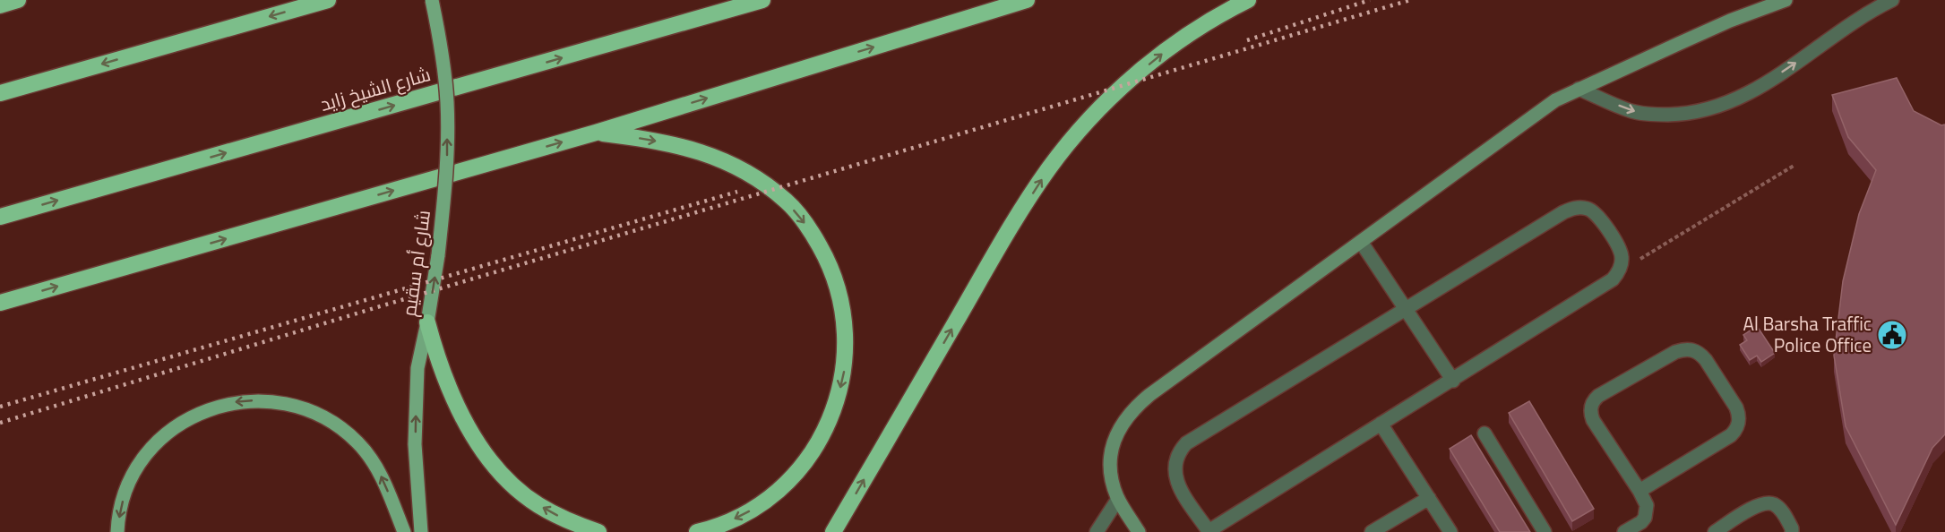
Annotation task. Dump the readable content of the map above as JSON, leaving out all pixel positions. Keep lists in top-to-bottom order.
{
  "streets": {
    "highway": ["شارع الشيخ زايد"],
    "main road": ["شارع أم سقيم"]
  },
  "one_way": ["شارع أم سقيم"],
  "places": {
    "public building": ["Al Barsha Traffic Police Office"]
  }
}
